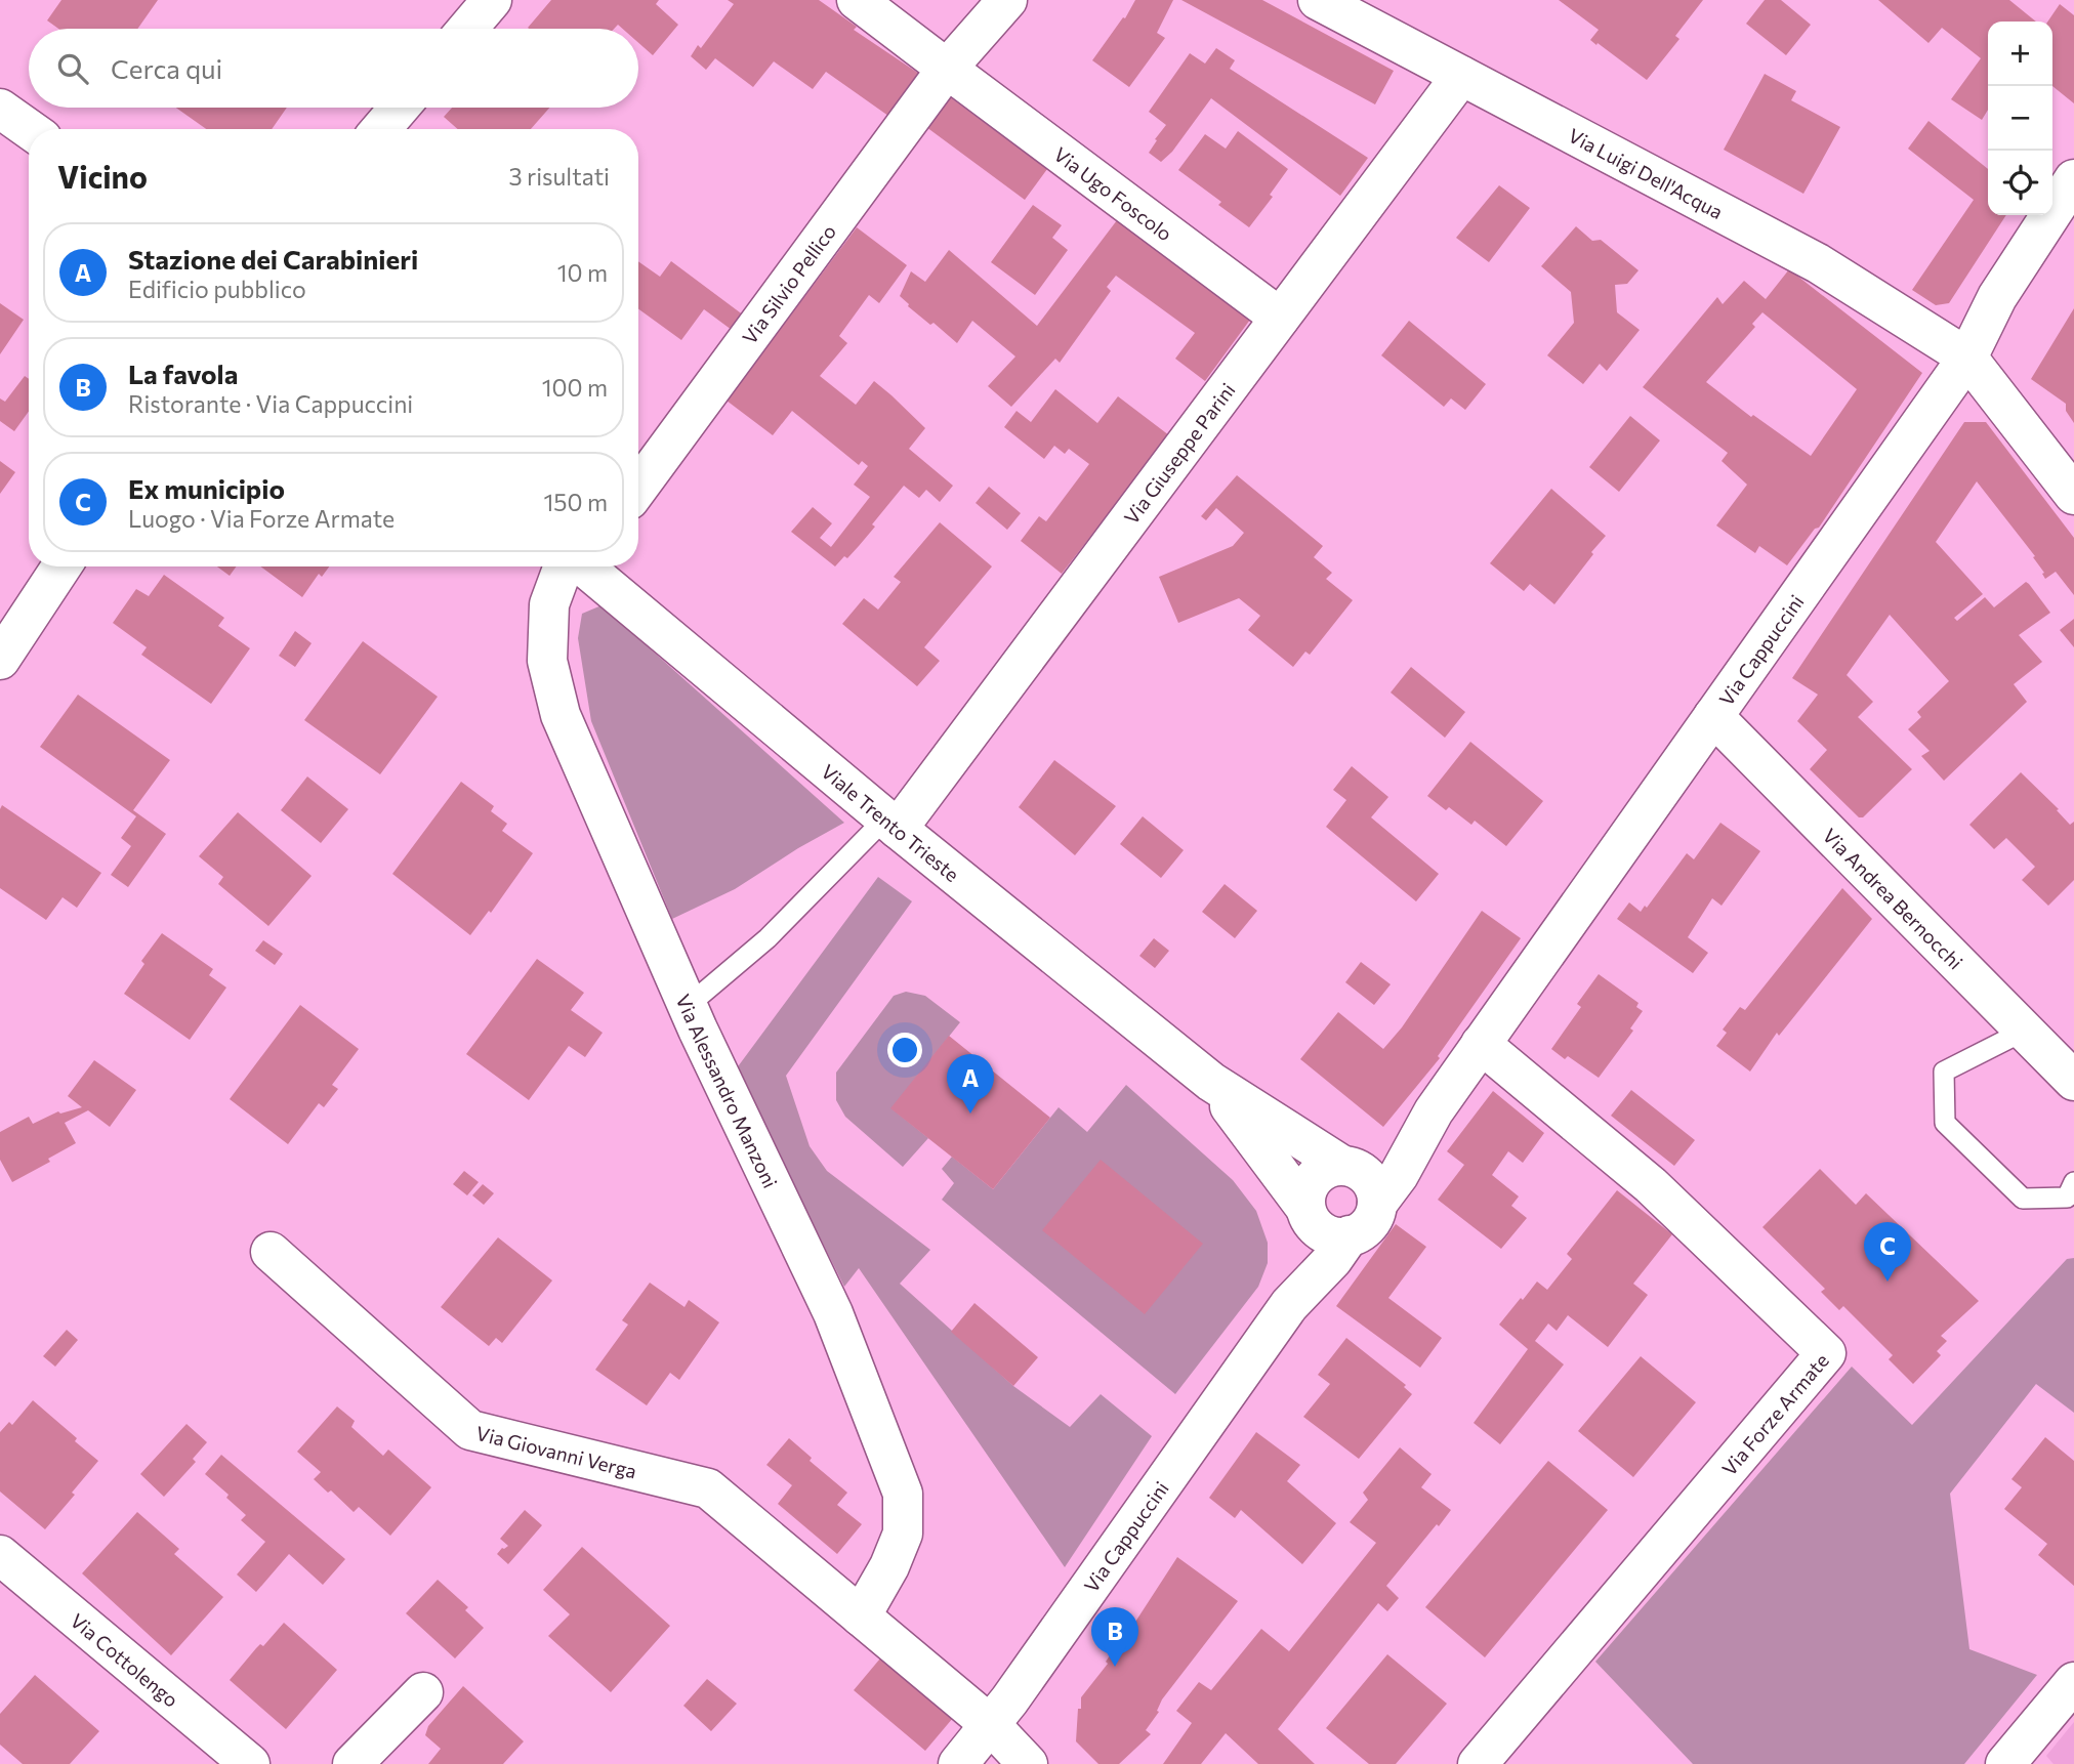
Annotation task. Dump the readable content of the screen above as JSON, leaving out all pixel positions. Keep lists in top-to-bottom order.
{
  "streets": {
    "street": [
      "Via Luigi Dell'Acqua",
      "Via Ugo Foscolo",
      "Via Silvio Pellico",
      "Via Giuseppe Parini",
      "Via Cappuccini",
      "Viale Trento Trieste",
      "Via Andrea Bernocchi",
      "Via Alessandro Manzoni",
      "Via Forze Armate",
      "Via Giovanni Verga",
      "Via Cottolengo"
    ]
  },
  "crossings": [
    ["Via Luigi Dell'Acqua", "Via Giuseppe Parini"],
    ["Via Luigi Dell'Acqua", "Via Cappuccini"],
    ["Via Ugo Foscolo", "Via Silvio Pellico"],
    ["Via Ugo Foscolo", "Via Giuseppe Parini"],
    ["Via Giuseppe Parini", "Viale Trento Trieste"],
    ["Via Cappuccini", "Viale Trento Trieste"],
    ["Via Cappuccini", "Via Andrea Bernocchi"],
    ["Via Cappuccini", "Via Forze Armate"],
    ["Via Cappuccini", "Via Giovanni Verga"],
    ["Via Alessandro Manzoni", "Via Giovanni Verga"]
  ],
  "page": {
    "map_buttons": ["+", "−"],
    "search": "Cerca qui",
    "heading": ["Vicino", "3 risultati"],
    "list": [
      {
        "mark": "A",
        "name": "Stazione dei Carabinieri",
        "note": "Edificio pubblico",
        "value": "10 m"
      },
      {
        "mark": "B",
        "name": "La favola",
        "note": "Ristorante · Via Cappuccini",
        "value": "100 m"
      },
      {
        "mark": "C",
        "name": "Ex municipio",
        "note": "Luogo · Via Forze Armate",
        "value": "150 m"
      }
    ],
    "pins": ["A", "C", "B"]
  }
}
